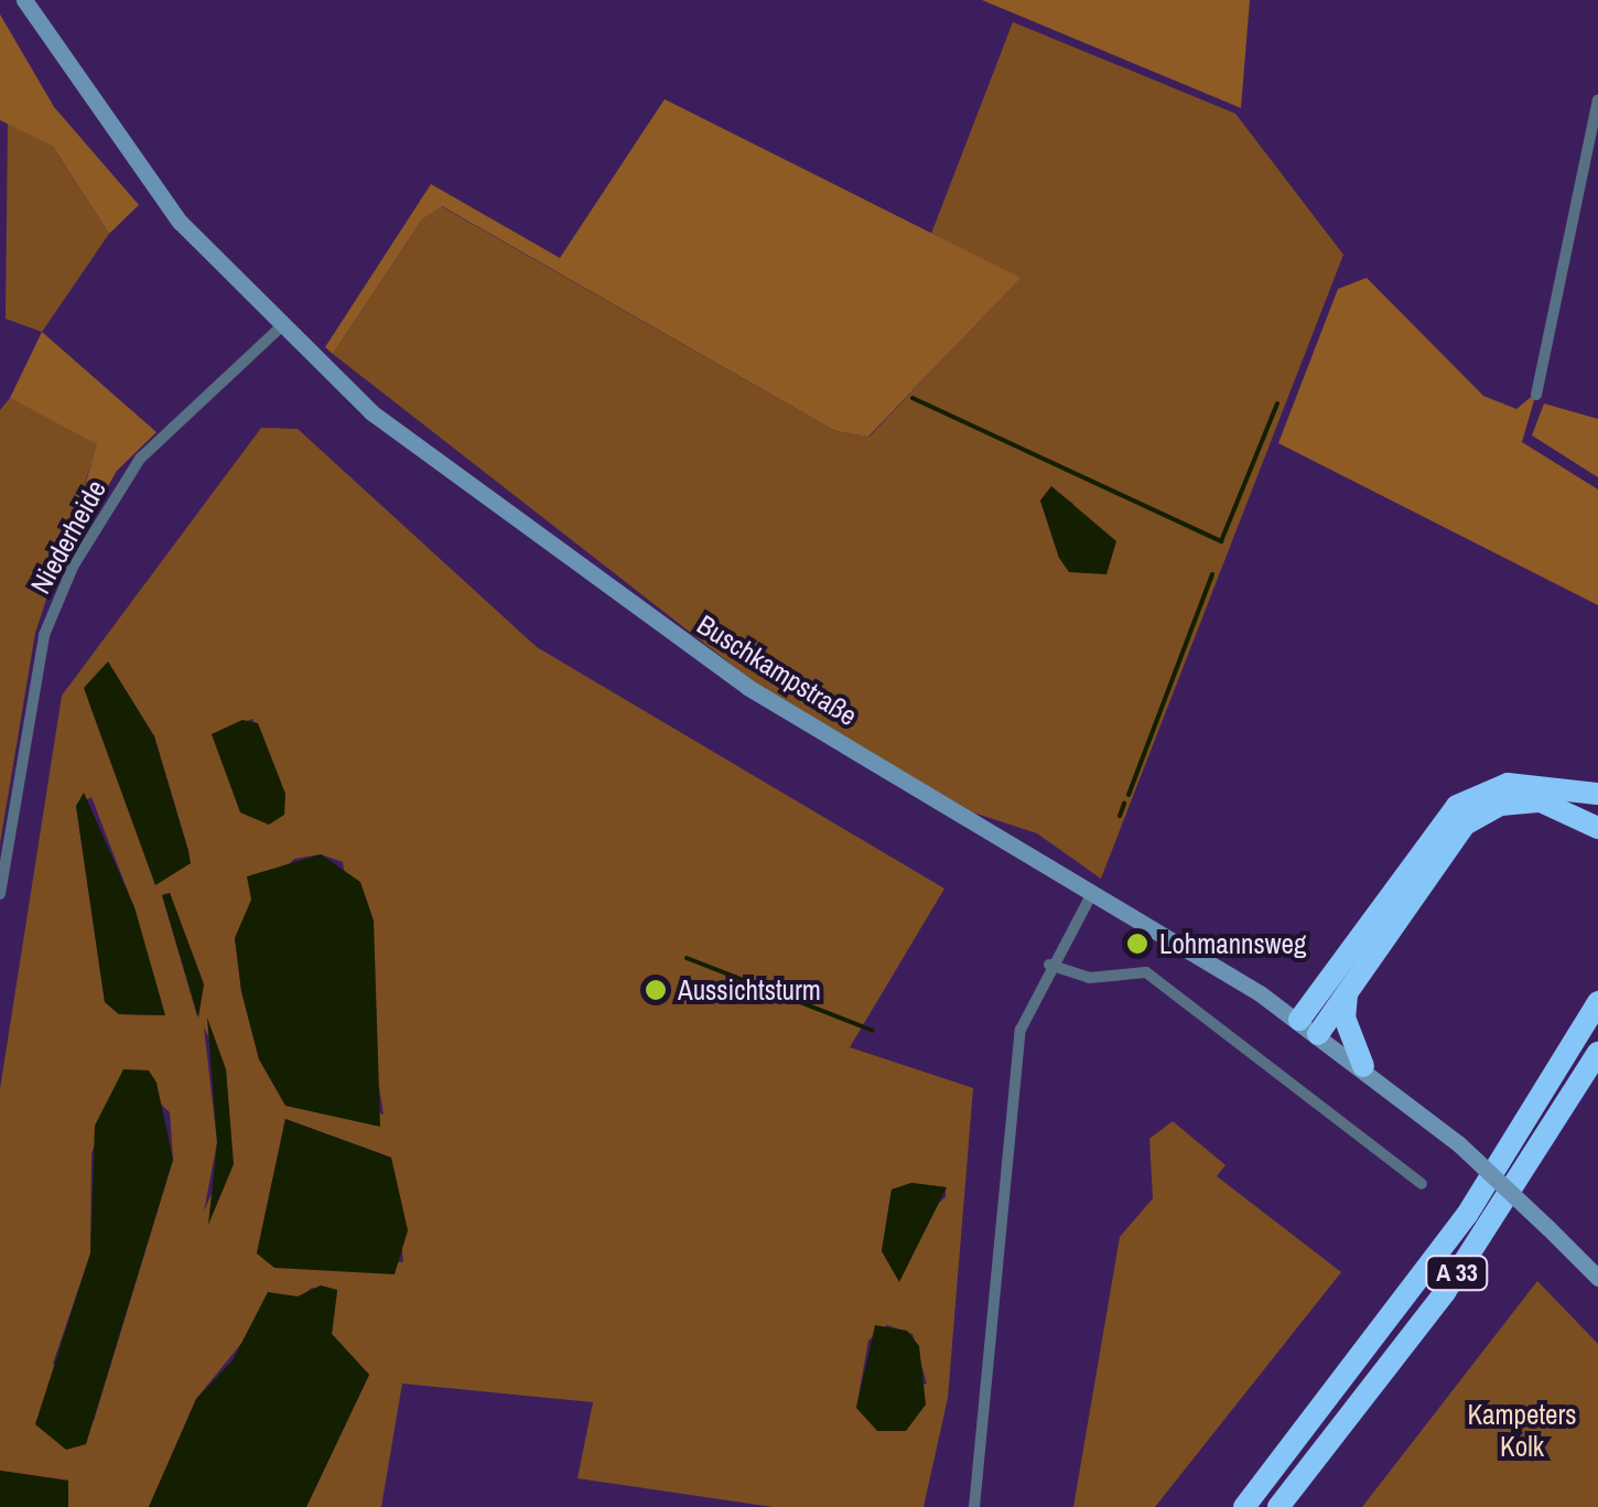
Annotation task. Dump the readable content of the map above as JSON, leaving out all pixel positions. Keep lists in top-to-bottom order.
{
  "streets": {
    "highway": ["A 33"],
    "main road": ["Buschkampstraße"],
    "street": ["Niederheide"]
  },
  "crossings": [
    ["Niederheide", "Buschkampstraße"]
  ],
  "parks": ["Kampeters Kolk"],
  "places": ["Lohmannsweg", "Aussichtsturm"]
}
